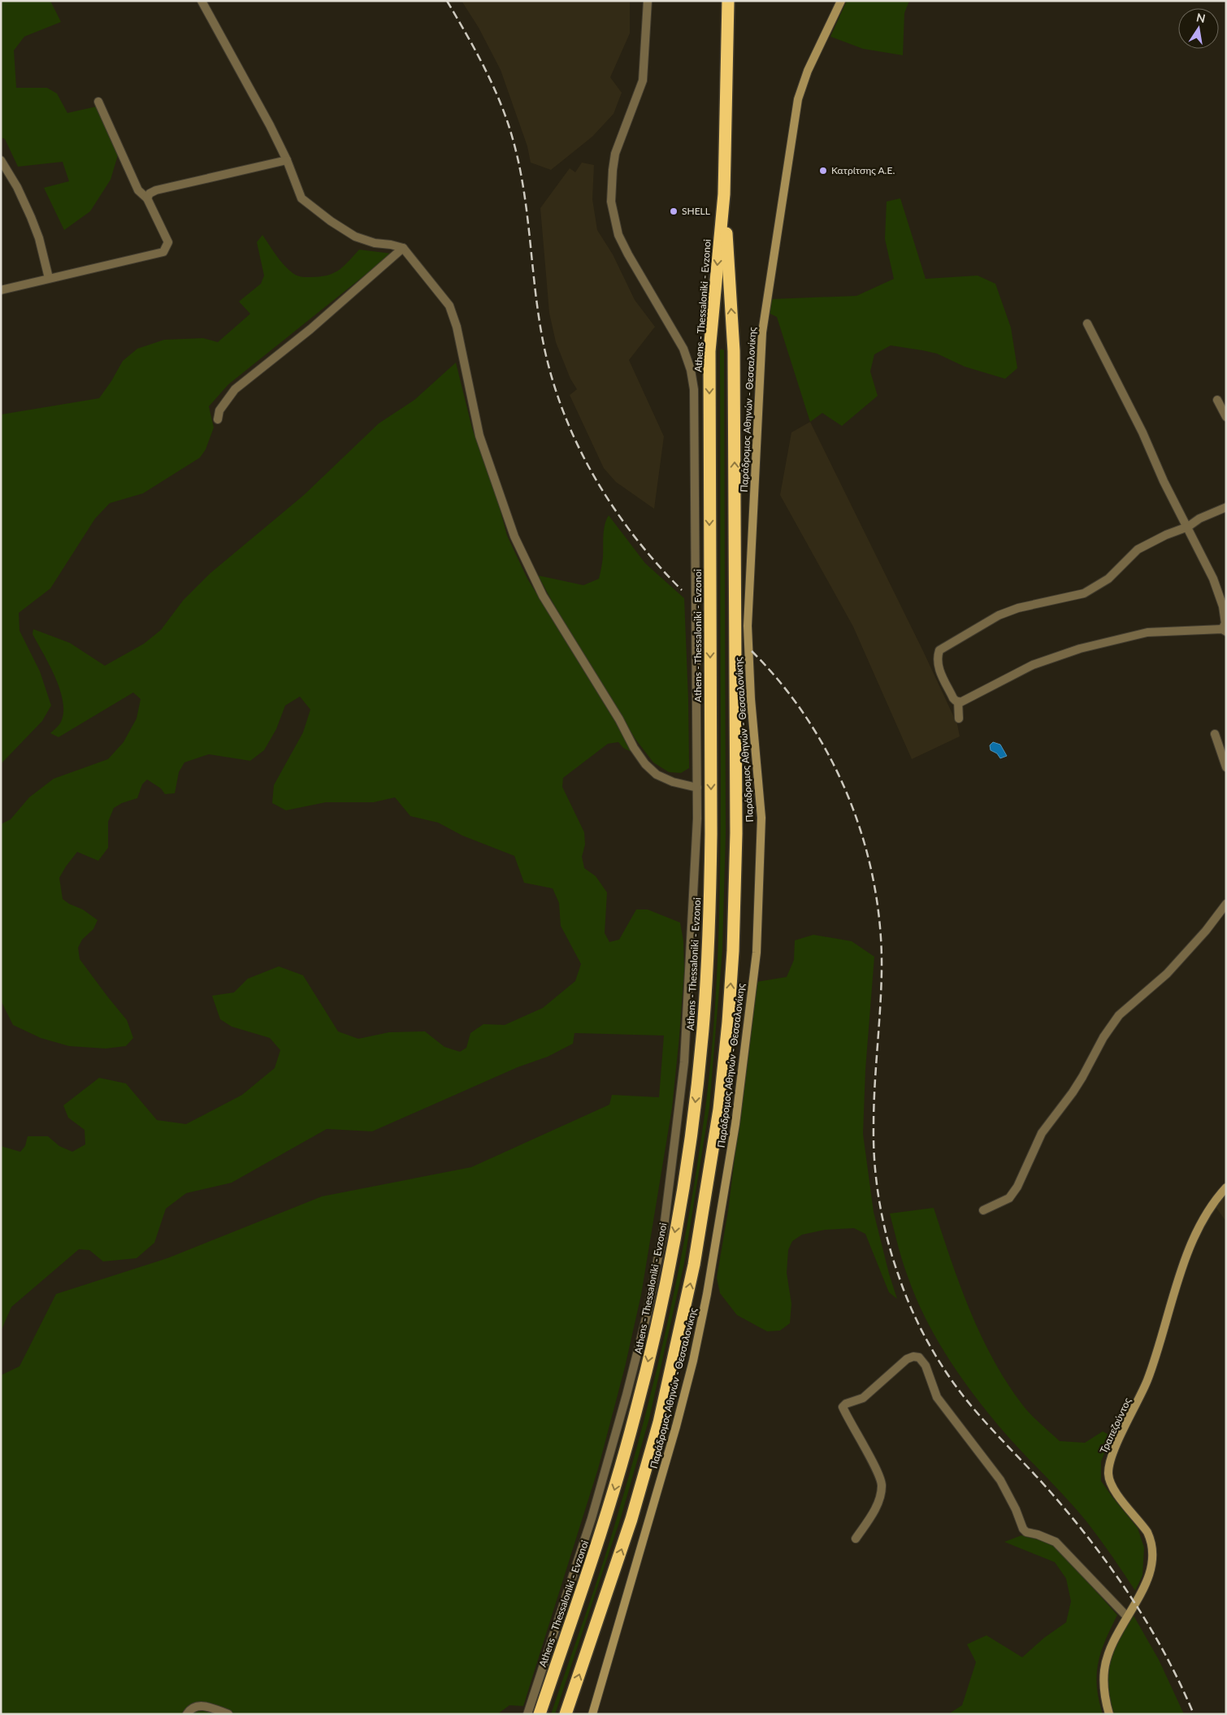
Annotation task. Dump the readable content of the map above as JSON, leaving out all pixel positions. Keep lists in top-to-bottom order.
{
  "streets": {
    "highway": ["Athens - Thessaloniki - Evzonoi"],
    "main road": ["Παράδρομος Αθηνών - Θεσσαλονίκης", "Τραπεζούντος"]
  },
  "places": ["Κατρίτσης Α.Ε.", "SHELL"],
  "north": "top"
}
